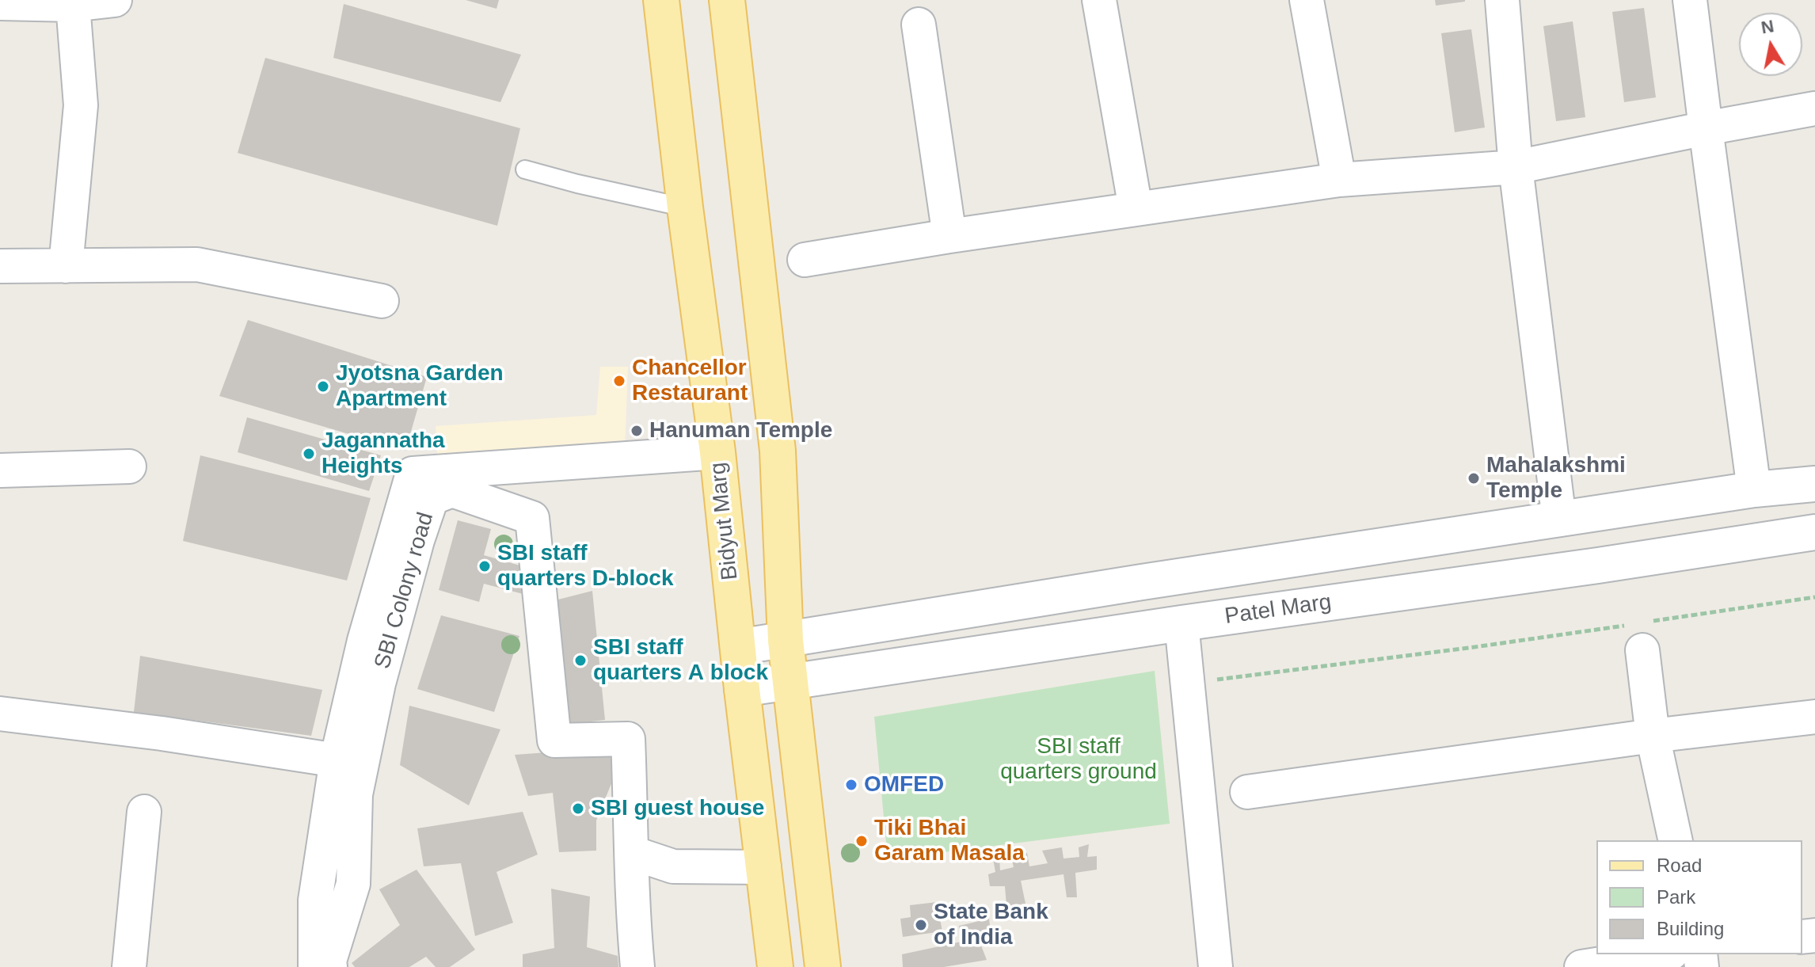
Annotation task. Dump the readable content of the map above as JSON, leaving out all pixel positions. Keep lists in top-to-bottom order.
{
  "streets": {
    "main road": ["Bidyut Marg"],
    "street": ["SBI Colony road", "Patel Marg"]
  },
  "crossings": [
    ["Bidyut Marg", "Patel Marg"]
  ],
  "parks": ["SBI staff quarters ground"],
  "places": [
    "Chancellor Restaurant",
    "Jyotsna Garden Apartment",
    "Hanuman Temple",
    "Jagannatha Heights",
    "Mahalakshmi Temple",
    "SBI staff quarters D-block",
    "SBI staff quarters A block",
    "OMFED",
    "SBI guest house",
    "Tiki Bhai Garam Masala",
    "State Bank of India"
  ],
  "legend": ["Road", "Park", "Building"],
  "north": "top"
}
